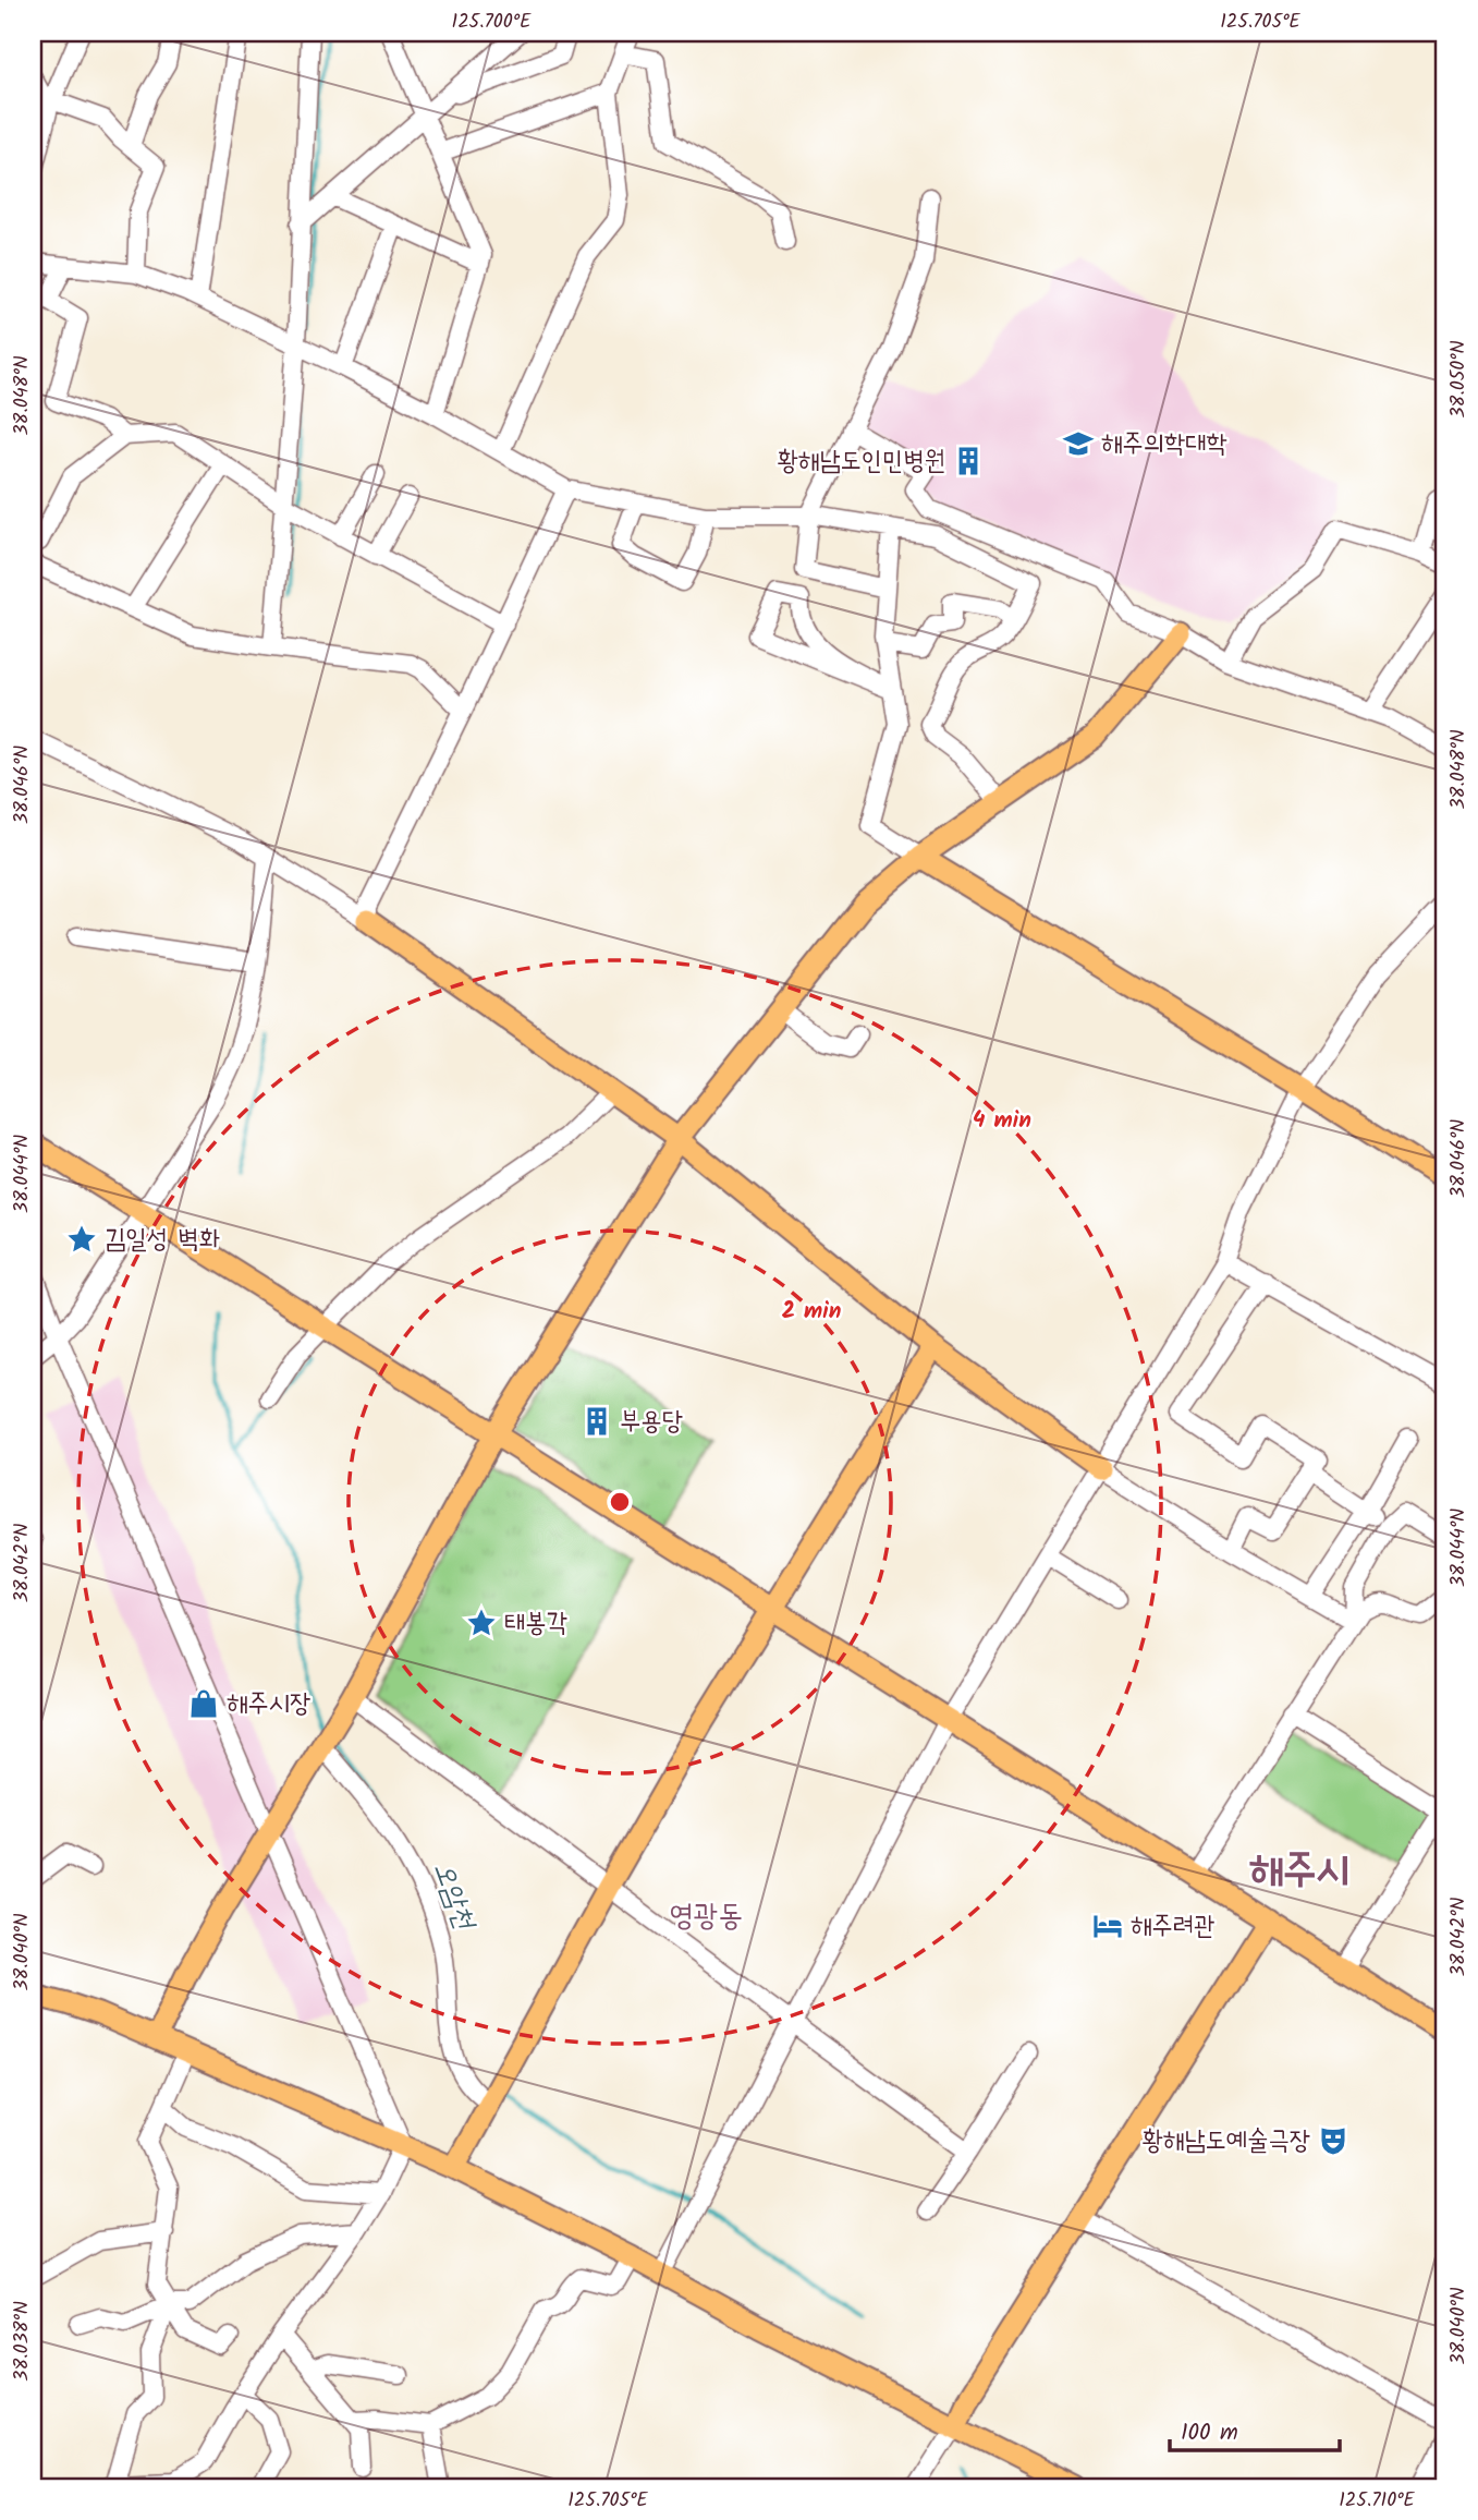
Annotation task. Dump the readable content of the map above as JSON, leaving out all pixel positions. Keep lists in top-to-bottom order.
{
  "districts": ["해주시", "영광동"],
  "water": ["오암천"],
  "places": {
    "school or university": ["해주의학대학"],
    "building": ["황해남도인민병원", "부용당"],
    "place": ["김일성 벽화", "태봉각"],
    "shop": ["해주시장"],
    "hotel": ["해주려관"],
    "theatre": ["황해남도예술극장"]
  },
  "scale_bar": "100 m",
  "coordinates": [
    "125.700°E",
    "125.705°E",
    "38.050°N",
    "38.048°N",
    "38.046°N",
    "38.044°N",
    "38.042°N",
    "38.040°N",
    "38.038°N",
    "125.710°E"
  ],
  "rings": ["4 min", "2 min"]
}
